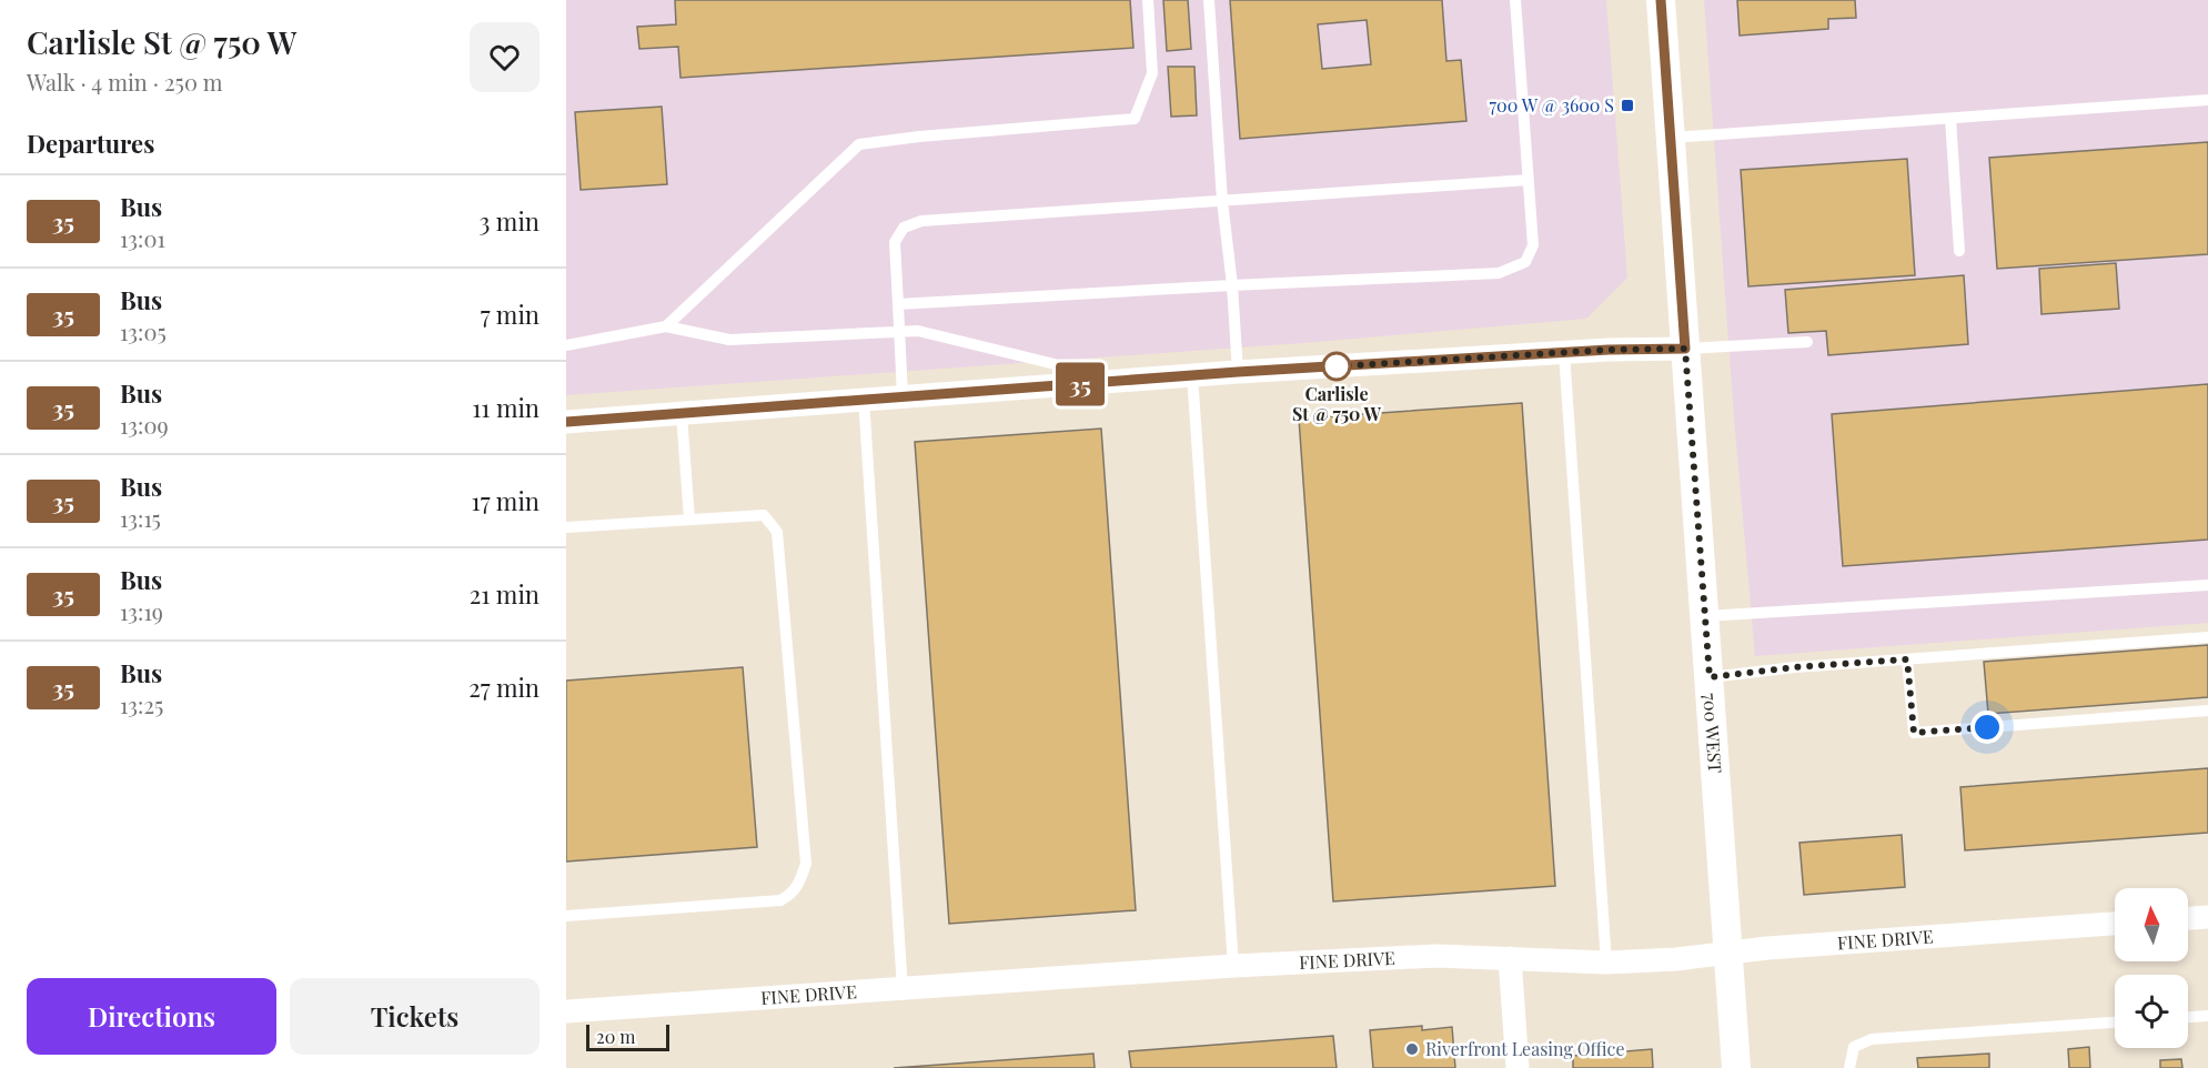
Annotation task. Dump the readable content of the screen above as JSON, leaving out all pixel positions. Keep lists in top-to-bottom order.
{
  "streets": {
    "street": ["700 WEST", "FINE DRIVE"]
  },
  "crossings": [
    ["700 WEST", "FINE DRIVE"]
  ],
  "places": {
    "transit": ["700 W @ 3600 S"],
    "other": ["Carlisle St @ 750 W", "Riverfront Leasing Office"]
  },
  "lines": ["bus line 35"],
  "scale_bar": "20 m",
  "north": "top",
  "page": {
    "heading": [
      ["Carlisle St @ 750 W", "Walk · 4 min · 250 m"],
      "Departures"
    ],
    "on_map": "35",
    "list": [
      {
        "mark": "35",
        "name": "Bus",
        "note": "13:01",
        "value": "3 min"
      },
      {
        "mark": "35",
        "name": "Bus",
        "note": "13:05",
        "value": "7 min"
      },
      {
        "mark": "35",
        "name": "Bus",
        "note": "13:09",
        "value": "11 min"
      },
      {
        "mark": "35",
        "name": "Bus",
        "note": "13:15",
        "value": "17 min"
      },
      {
        "mark": "35",
        "name": "Bus",
        "note": "13:19",
        "value": "21 min"
      },
      {
        "mark": "35",
        "name": "Bus",
        "note": "13:25",
        "value": "27 min"
      }
    ],
    "buttons": ["Directions", "Tickets"],
    "scale": "20 m"
  }
}
